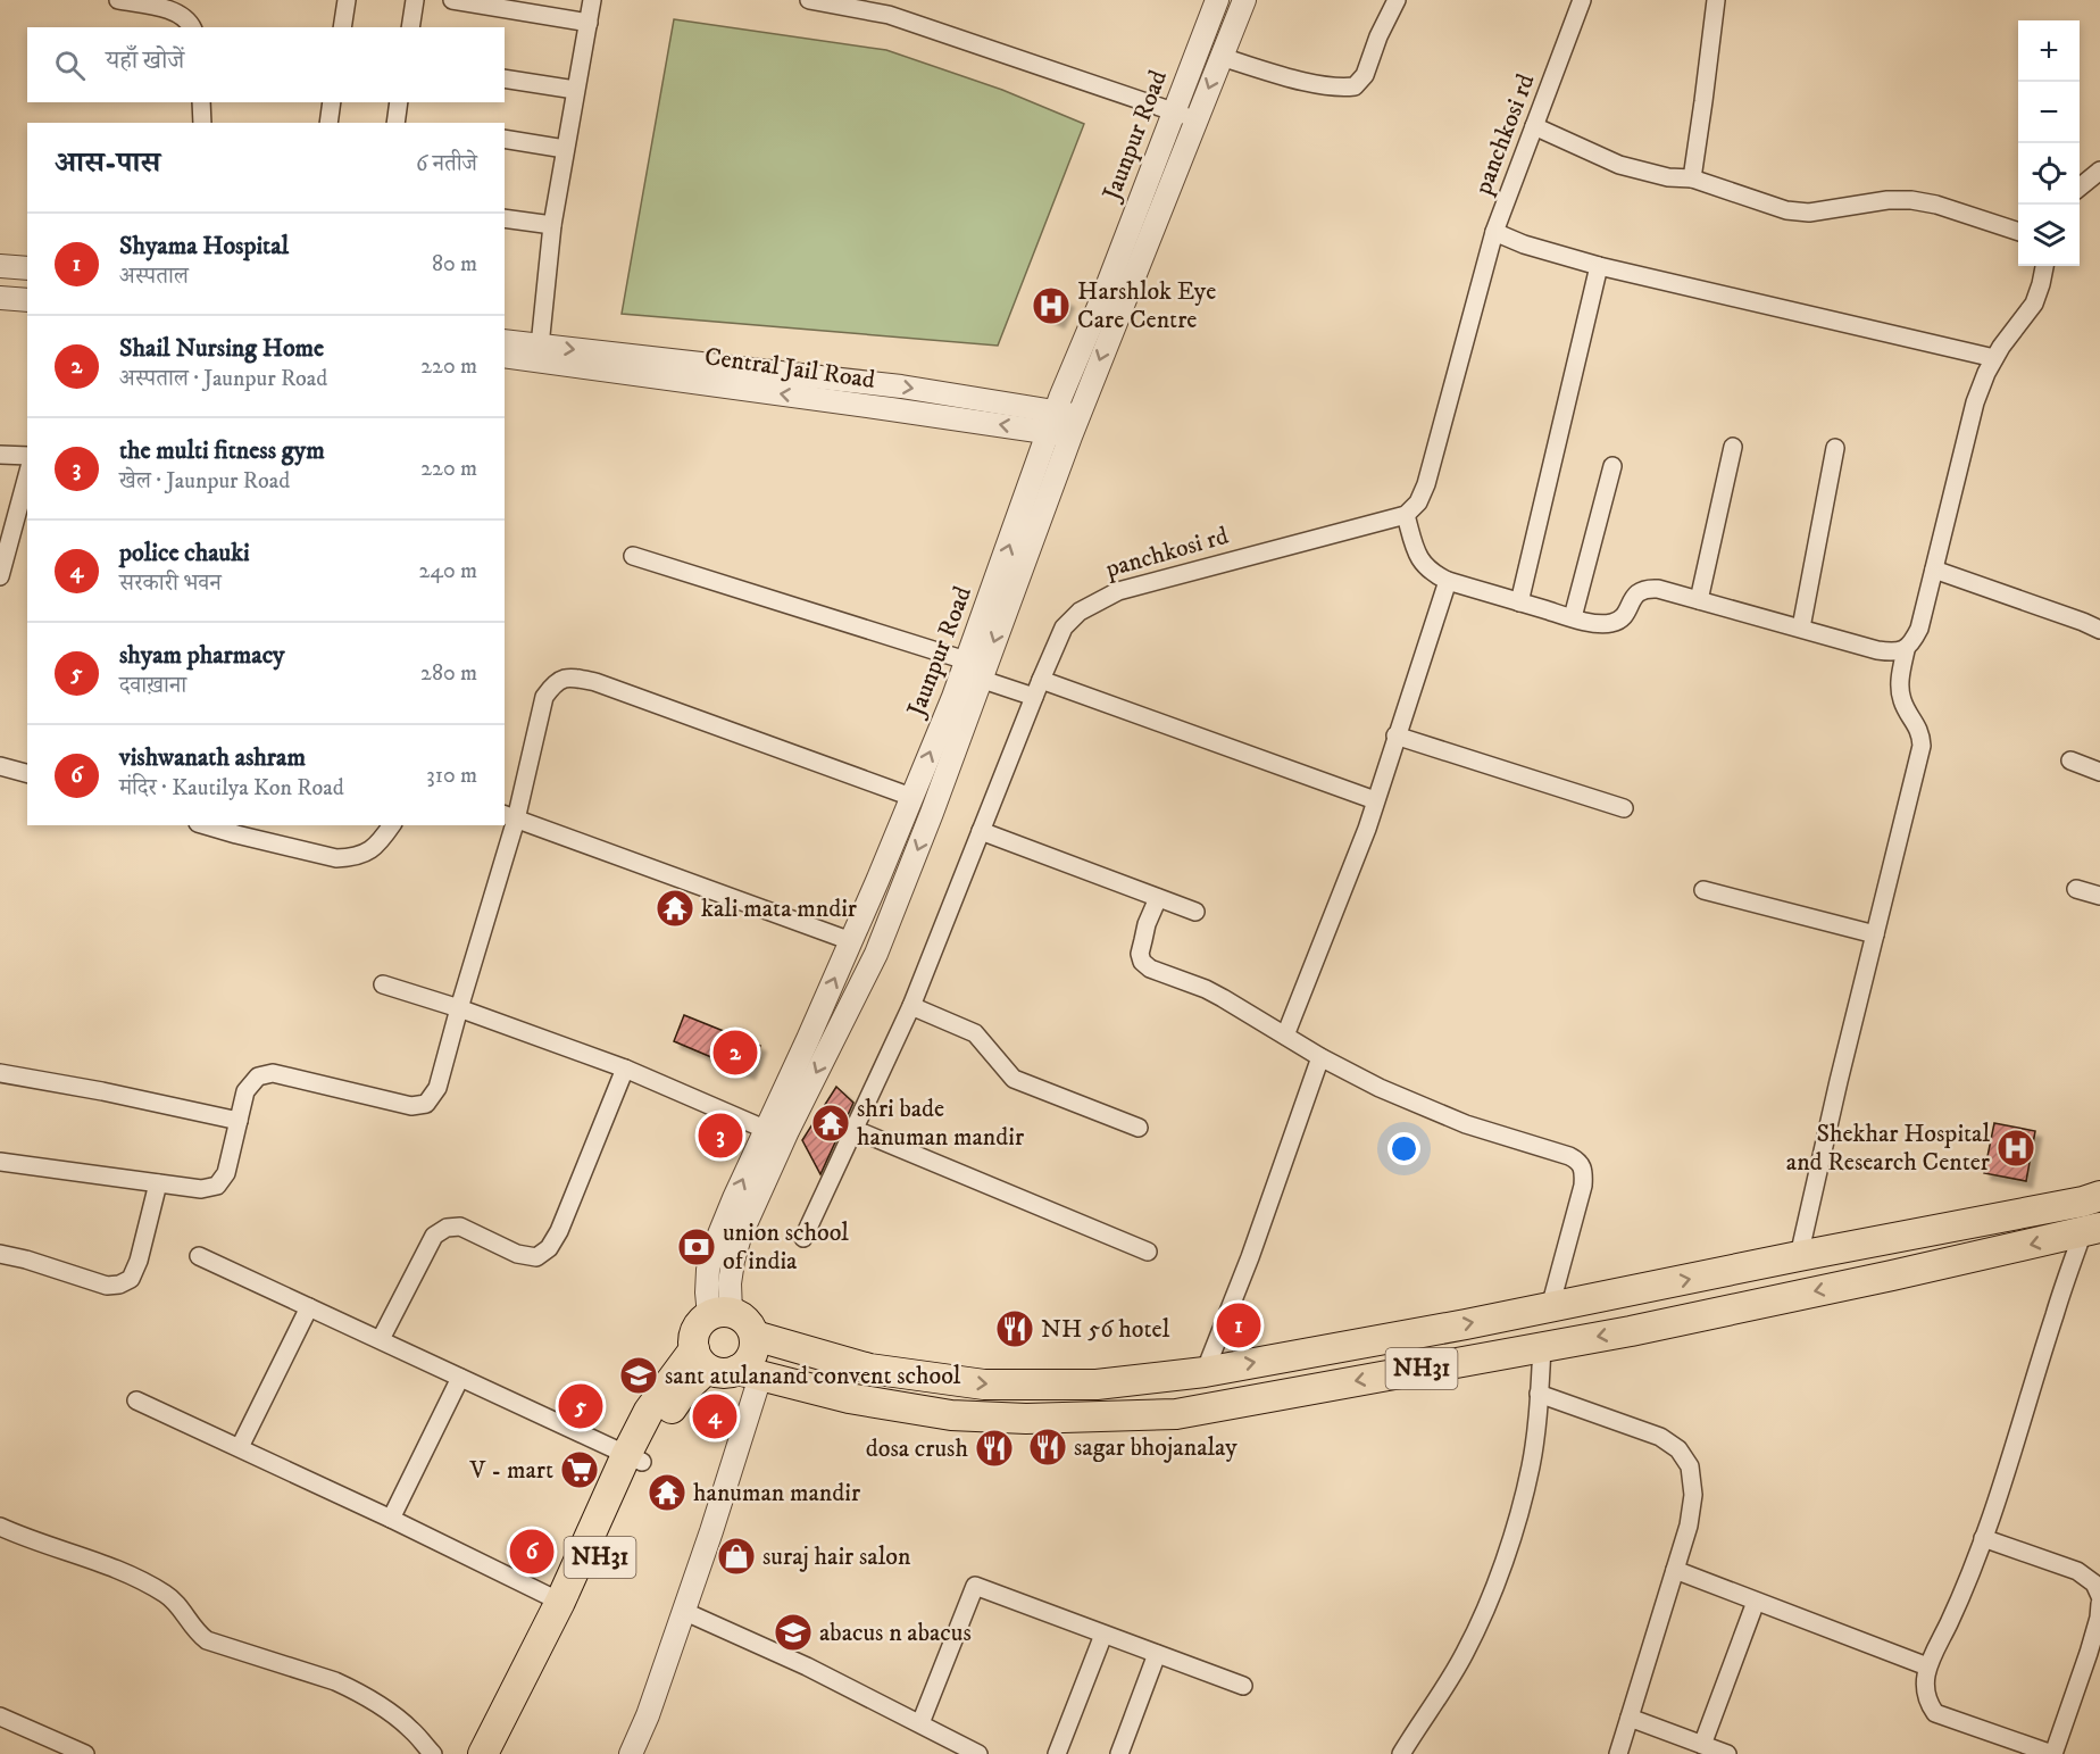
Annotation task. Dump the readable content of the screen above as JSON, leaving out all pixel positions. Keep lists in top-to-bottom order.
{
  "streets": {
    "highway": ["NH31"],
    "street": ["panchkosi rd", "Jaunpur Road", "Central Jail Road"]
  },
  "crossings": [
    ["Jaunpur Road", "Central Jail Road"],
    ["Jaunpur Road", "NH31"]
  ],
  "places": {
    "hospital": ["Harshlok Eye Care Centre", "Shekhar Hospital and Research Center"],
    "temple": ["kali mata mndir", "shri bade hanuman mandir", "hanuman mandir"],
    "bank": ["union school of india"],
    "restaurant": ["NH 56 hotel", "sagar bhojanalay", "dosa crush"],
    "school or university": ["sant atulanand convent school", "abacus n abacus"],
    "supermarket": ["V - mart"],
    "shop": ["suraj hair salon"]
  },
  "page": {
    "map_buttons": ["+", "−"],
    "search": "यहाँ खोजें",
    "heading": ["आस-पास", "6 नतीजे"],
    "list": [
      {
        "mark": "1",
        "name": "Shyama Hospital",
        "note": "अस्पताल",
        "value": "80 m"
      },
      {
        "mark": "2",
        "name": "Shail Nursing Home",
        "note": "अस्पताल · Jaunpur Road",
        "value": "220 m"
      },
      {
        "mark": "3",
        "name": "the multi fitness gym",
        "note": "खेल · Jaunpur Road",
        "value": "220 m"
      },
      {
        "mark": "4",
        "name": "police chauki",
        "note": "सरकारी भवन",
        "value": "240 m"
      },
      {
        "mark": "5",
        "name": "shyam pharmacy",
        "note": "दवाख़ाना",
        "value": "280 m"
      },
      {
        "mark": "6",
        "name": "vishwanath ashram",
        "note": "मंदिर · Kautilya Kon Road",
        "value": "310 m"
      }
    ],
    "pins": [
      "2",
      "3",
      "1",
      "5",
      "4",
      "6"
    ]
  }
}
